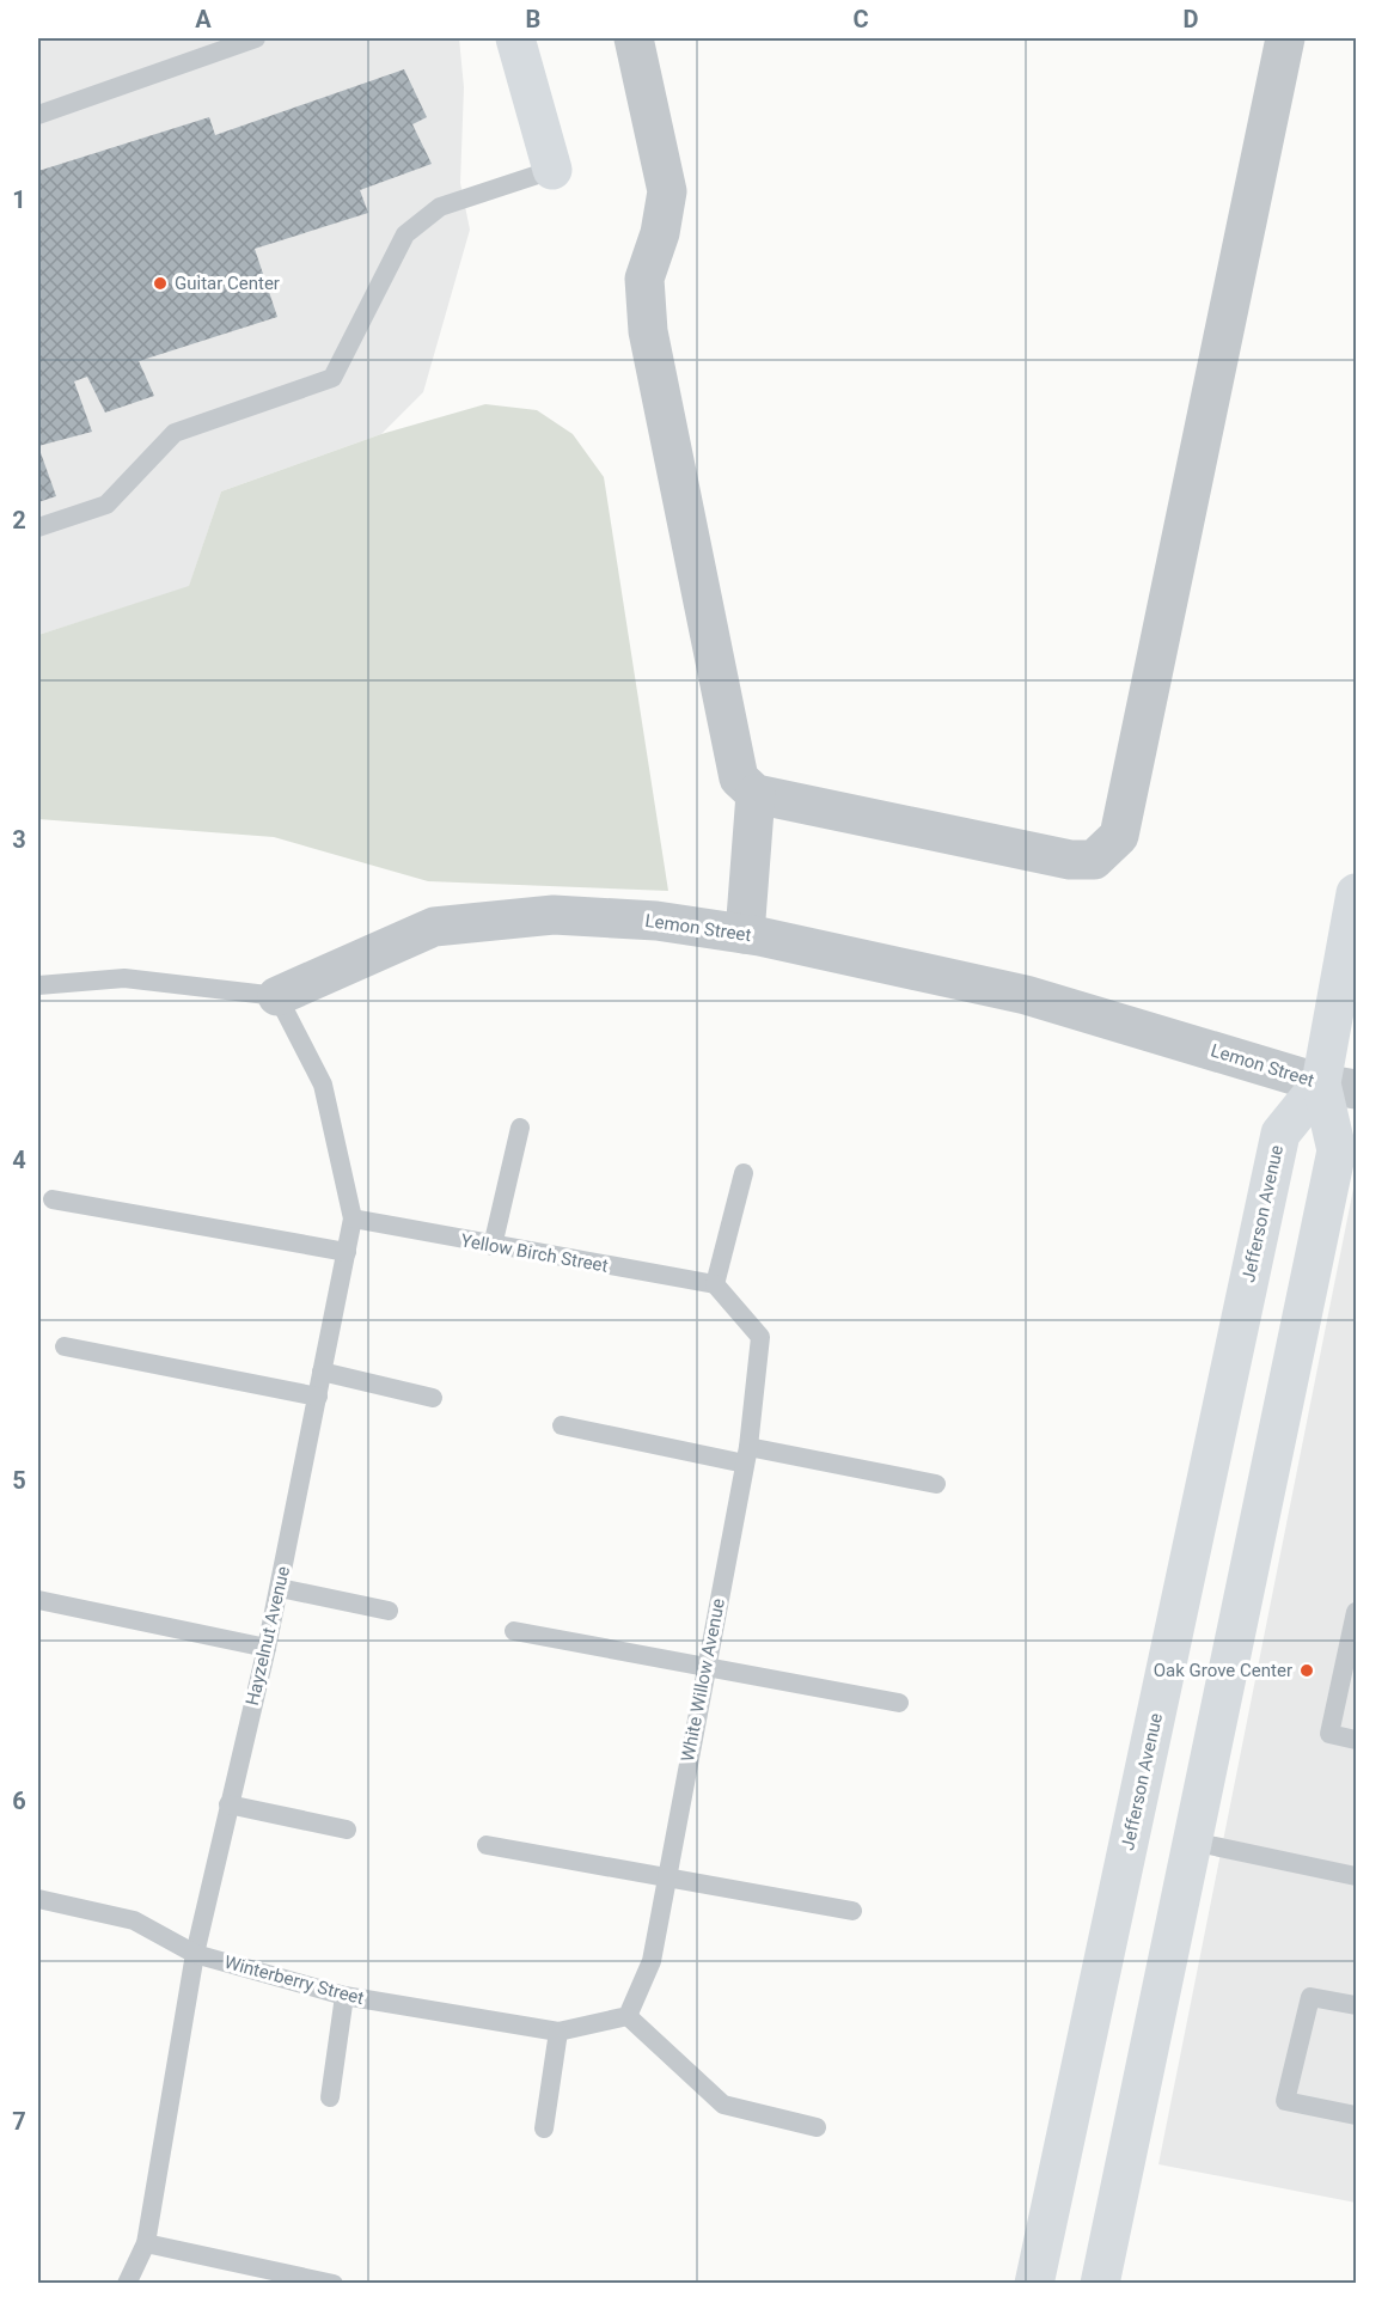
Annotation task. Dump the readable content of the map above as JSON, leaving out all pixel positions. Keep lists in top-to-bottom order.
{
  "streets": {
    "main road": ["Jefferson Avenue"],
    "street": ["Lemon Street"],
    "lane": [
      "Yellow Birch Street",
      "Hayzelnut Avenue",
      "White Willow Avenue",
      "Winterberry Street"
    ]
  },
  "crossings": [
    ["Lemon Street", "Jefferson Avenue"],
    ["Lemon Street", "Hayzelnut Avenue"],
    ["Yellow Birch Street", "Hayzelnut Avenue"],
    ["Yellow Birch Street", "White Willow Avenue"],
    ["Hayzelnut Avenue", "Winterberry Street"]
  ],
  "places": ["Guitar Center", "Oak Grove Center"],
  "grid": {
    "columns": [
      "A",
      "B",
      "C",
      "D"
    ],
    "rows": [
      "1",
      "2",
      "3",
      "4",
      "5",
      "6",
      "7"
    ]
  }
}
